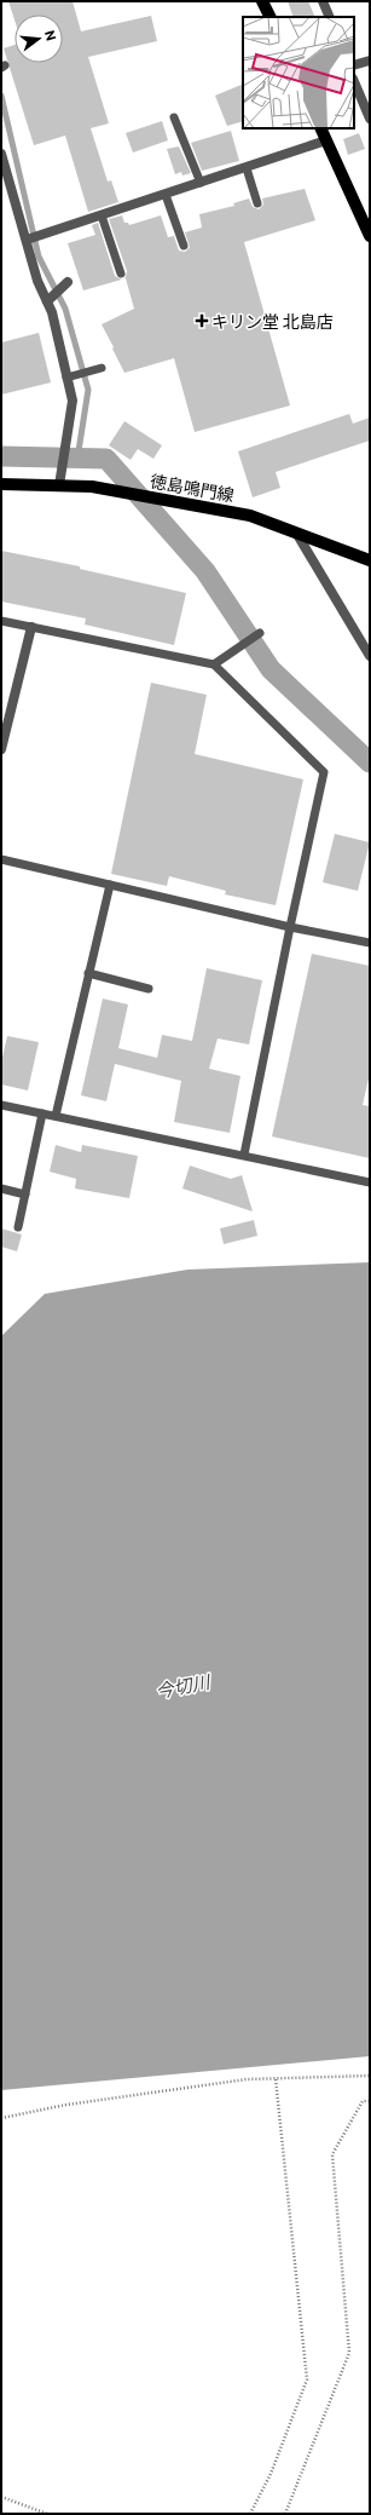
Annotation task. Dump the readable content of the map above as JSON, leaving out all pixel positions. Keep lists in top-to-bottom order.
{
  "streets": {
    "main road": ["徳島鳴門線"]
  },
  "water": ["今切川"],
  "places": {
    "health": ["キリン堂 北島店"]
  },
  "north": "right"
}
